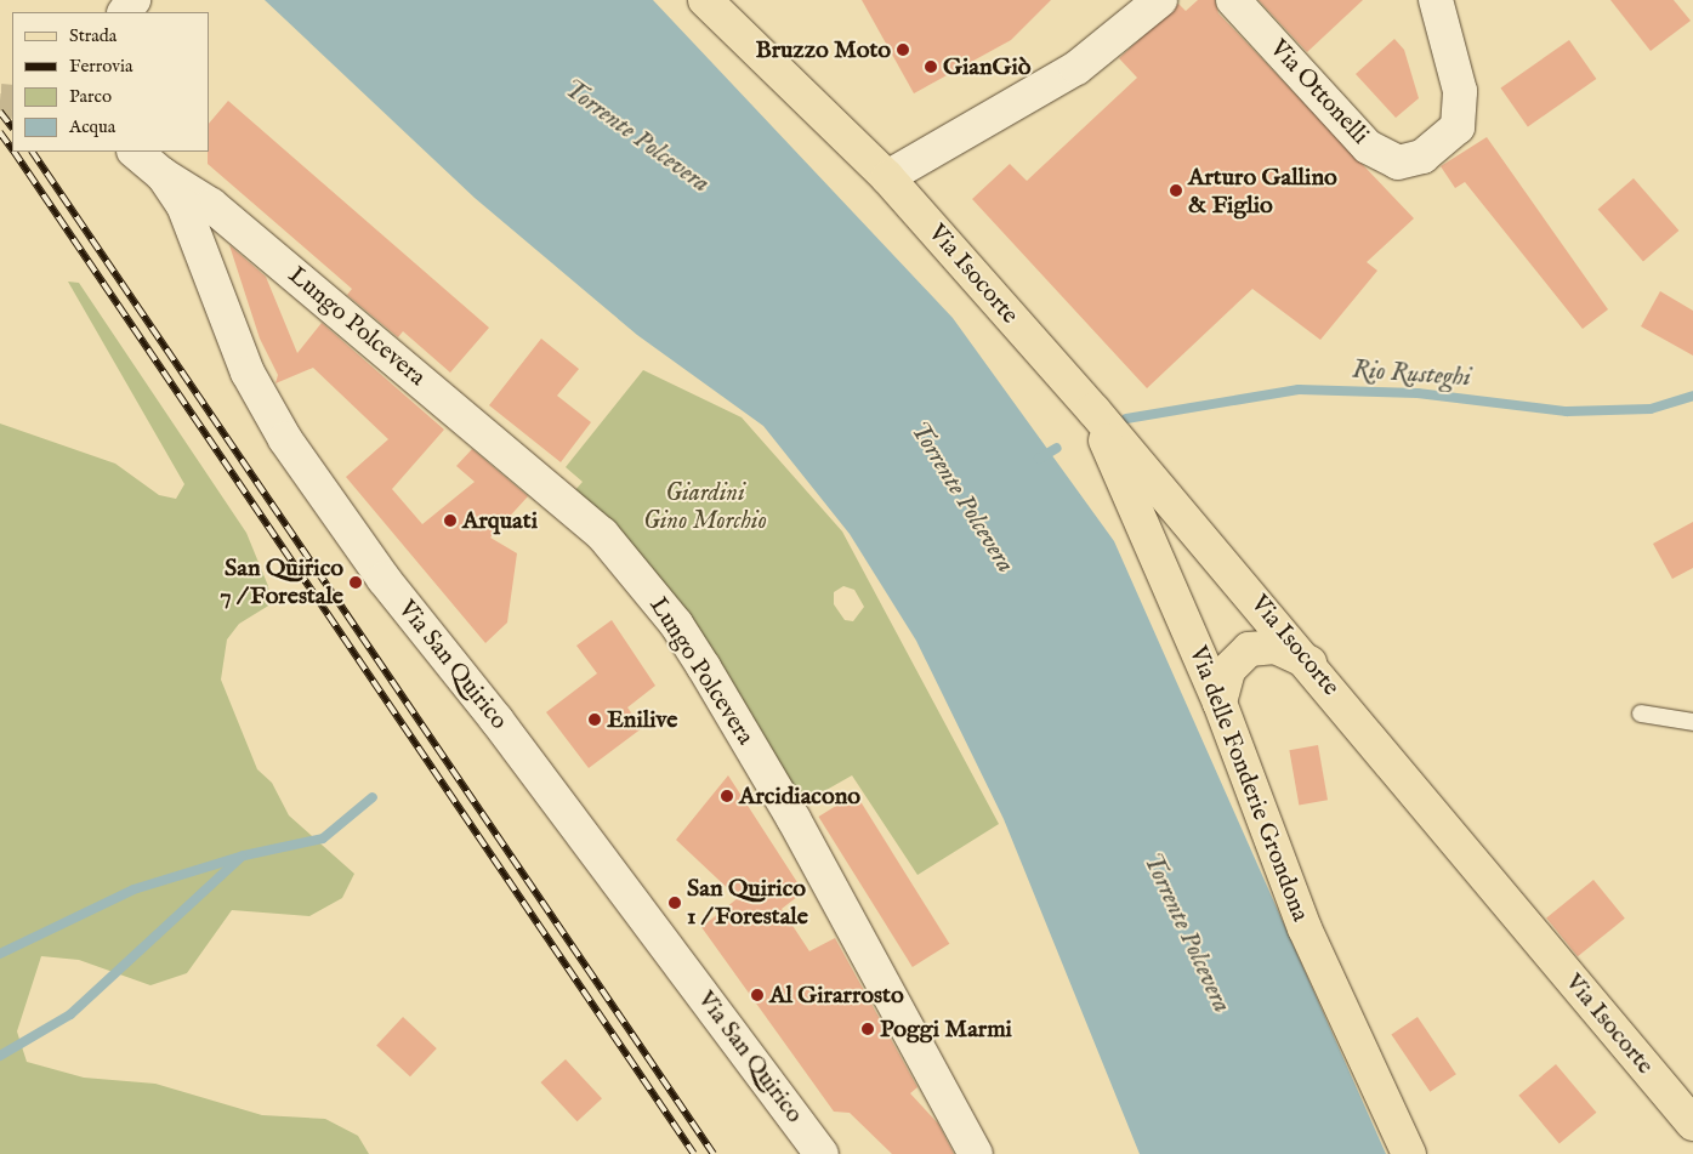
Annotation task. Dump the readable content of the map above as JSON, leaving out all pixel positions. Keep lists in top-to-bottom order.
{
  "streets": {
    "main road": ["Via Isocorte", "Via delle Fonderie Grondona"],
    "street": ["Via Ottonelli", "Lungo Polcevera", "Via San Quirico"]
  },
  "crossings": [
    ["Via Isocorte", "Via delle Fonderie Grondona"],
    ["Lungo Polcevera", "Via San Quirico"]
  ],
  "water": ["Torrente Polcevera", "Rio Rusteghi"],
  "parks": ["Giardini Gino Morchio"],
  "places": [
    "Bruzzo Moto",
    "GianGiò",
    "Arturo Gallino & Figlio",
    "Arquati",
    "San Quirico 7 / Forestale",
    "Enilive",
    "Arcidiacono",
    "San Quirico 1 / Forestale",
    "Al Girarrosto",
    "Poggi Marmi"
  ],
  "legend": [
    "Strada",
    "Ferrovia",
    "Parco",
    "Acqua"
  ]
}
